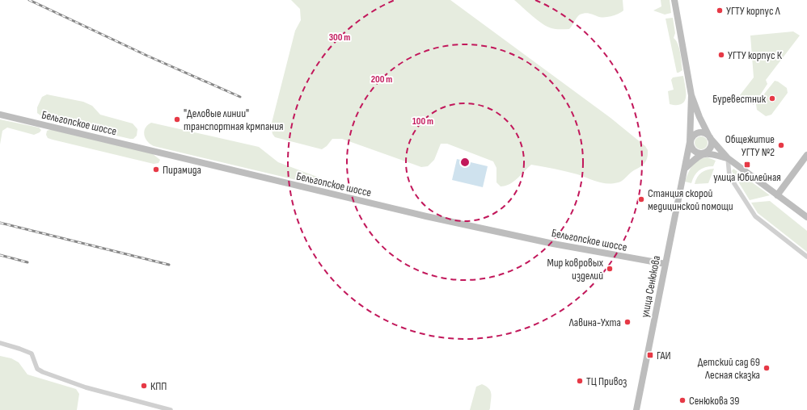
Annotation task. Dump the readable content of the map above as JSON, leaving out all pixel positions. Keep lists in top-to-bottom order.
{
  "streets": {
    "street": ["Бельгопское шоссе", "улица Сенюкова"]
  },
  "crossings": [
    ["Бельгопское шоссе", "улица Сенюкова"]
  ],
  "places": {
    "other": [
      "УГТУ корпус Л",
      "УГТУ корпус К",
      "Буревестник",
      "\"Деловые линии\" транспортная крмпания",
      "Общежитие УГТУ №2",
      "Пирамида",
      "Станция скорой медицинской помощи",
      "Мир ковровых изделий",
      "Лавина-Ухта",
      "Детский сад 69 Лесная сказка",
      "ТЦ Привоз",
      "КПП",
      "Сенюкова 39"
    ],
    "transit": ["улица Юбилейная", "ГАИ"]
  },
  "rings": ["300 m", "200 m", "100 m"]
}
